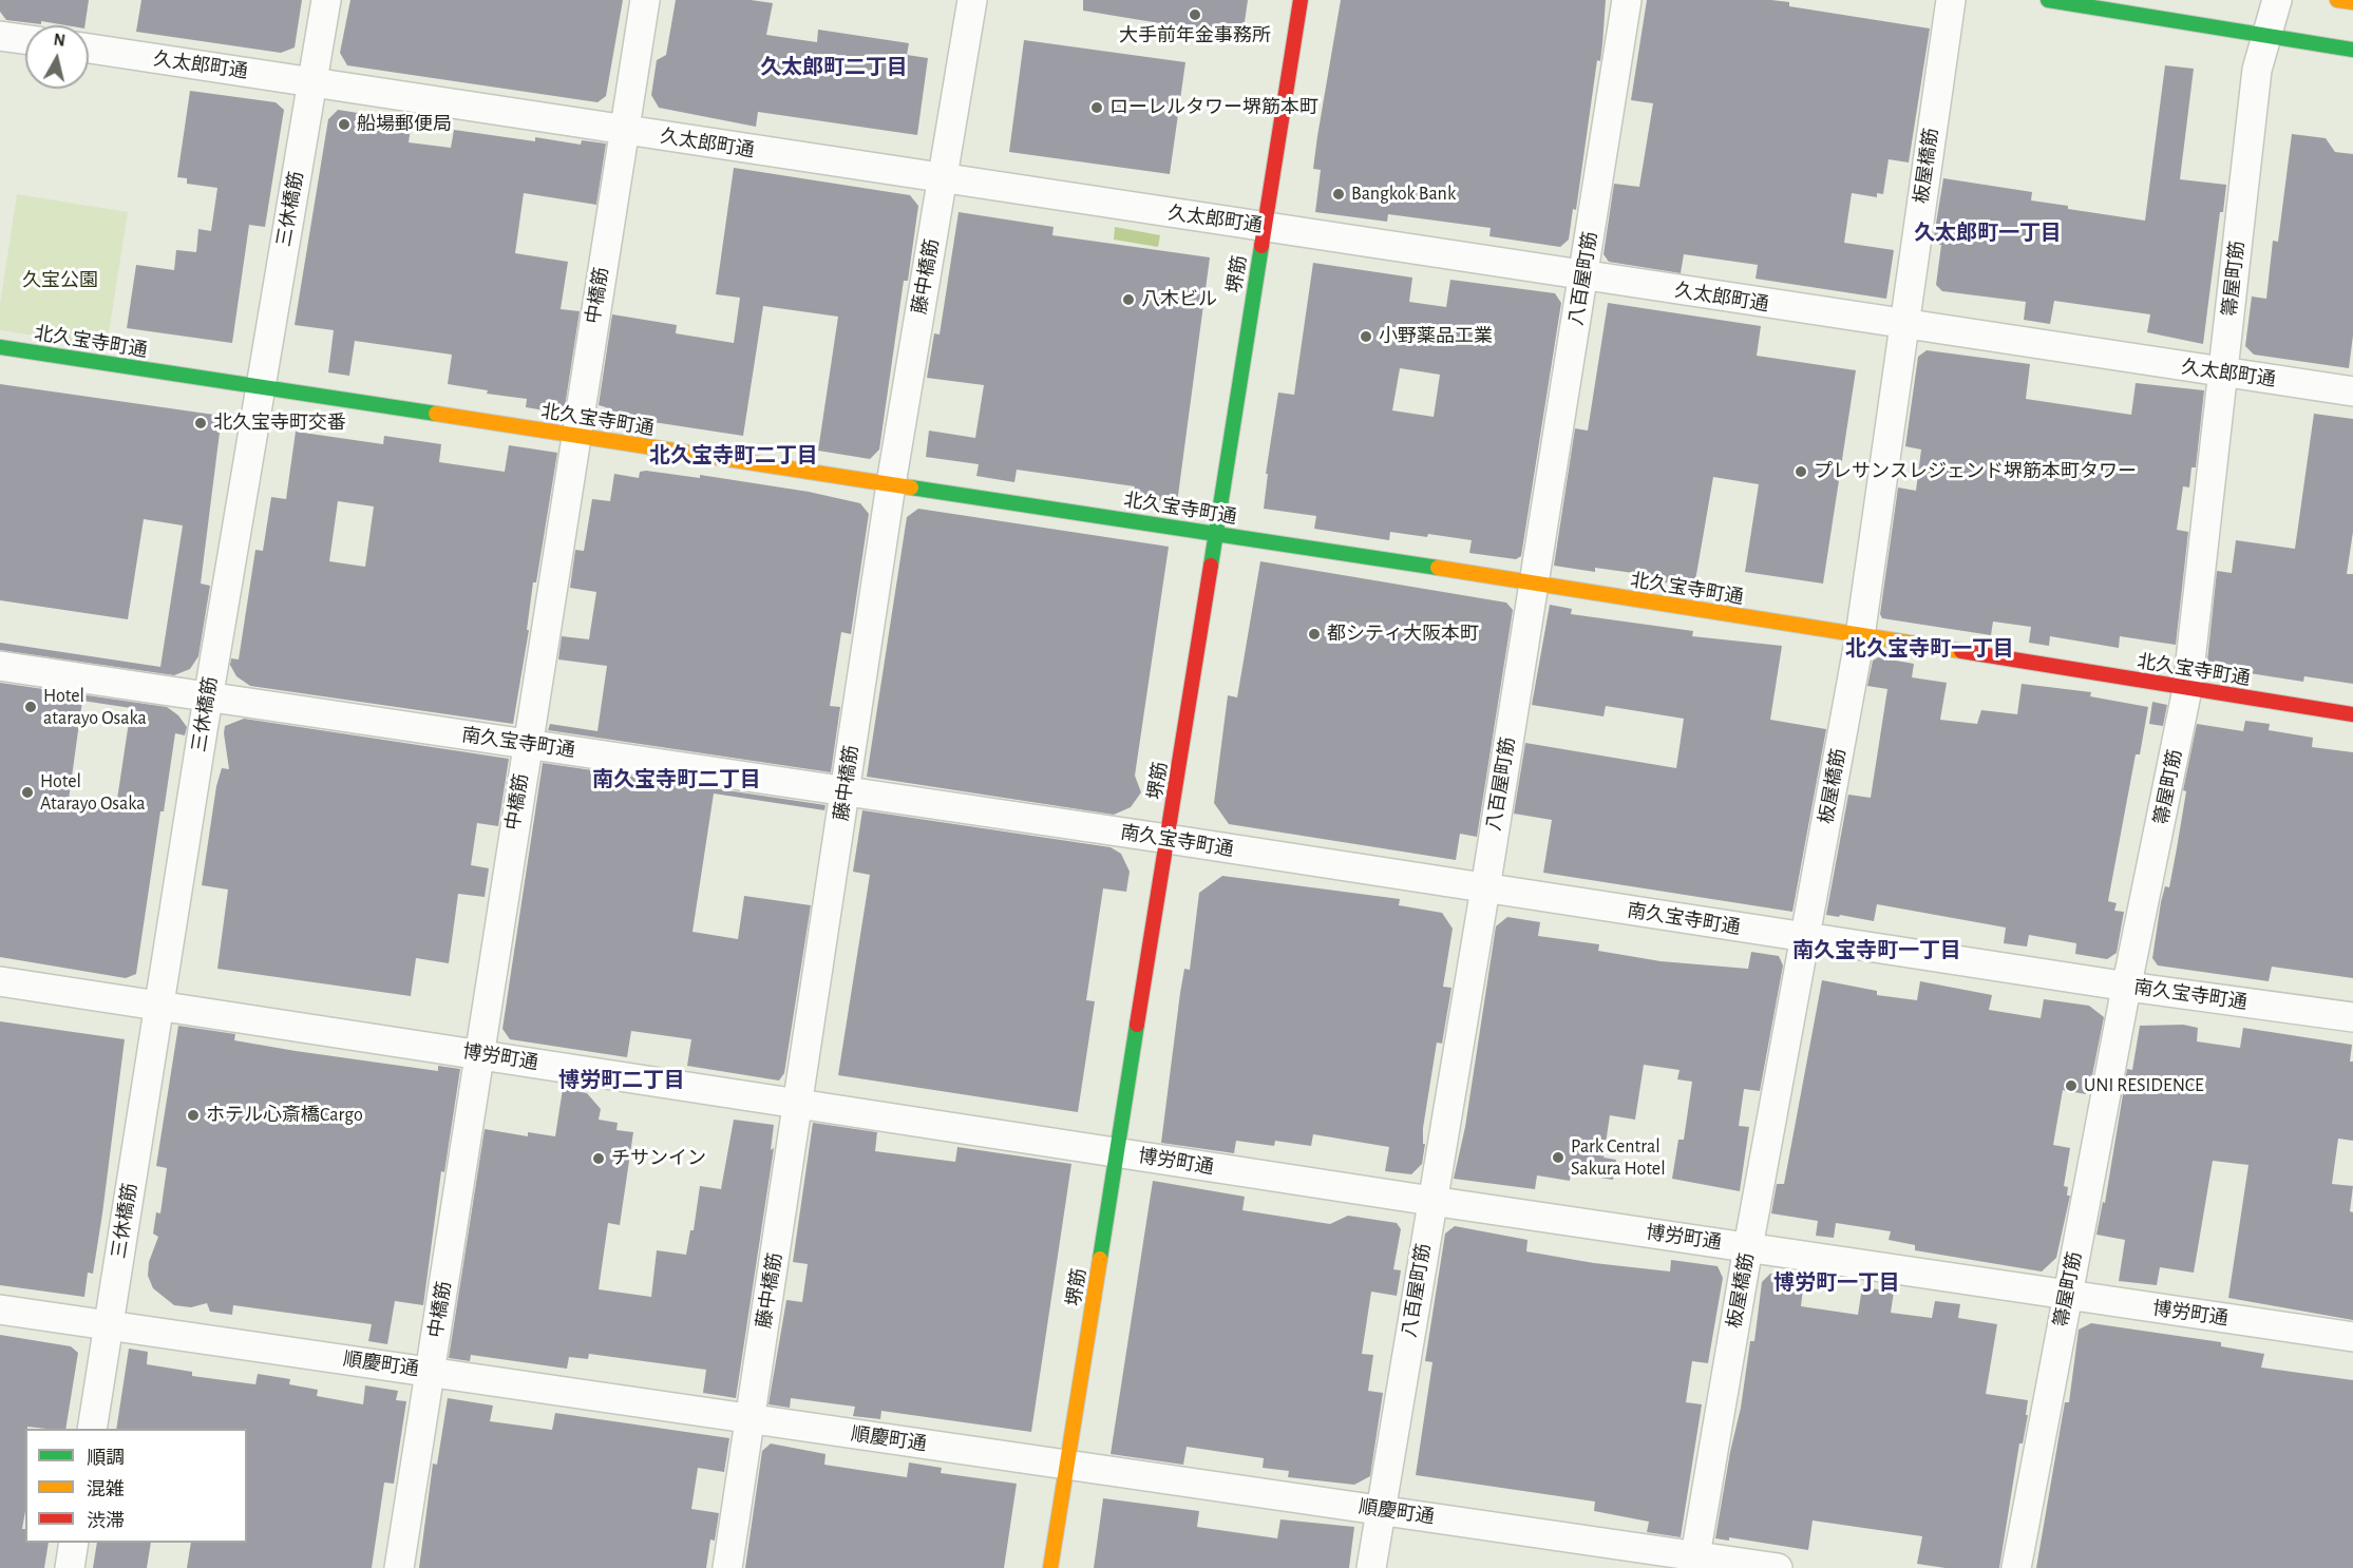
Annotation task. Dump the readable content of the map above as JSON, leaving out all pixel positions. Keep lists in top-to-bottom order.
{
  "streets": {
    "main road": ["堺筋", "北久宝寺町通"],
    "street": [
      "久太郎町通",
      "板屋橋筋",
      "三休橋筋",
      "藤中橋筋",
      "八百屋町筋",
      "箒屋町筋",
      "中橋筋",
      "南久宝寺町通",
      "博労町通",
      "順慶町通"
    ]
  },
  "crossings": [
    ["久太郎町通", "板屋橋筋"],
    ["久太郎町通", "三休橋筋"],
    ["久太郎町通", "堺筋"],
    ["久太郎町通", "藤中橋筋"],
    ["久太郎町通", "八百屋町筋"],
    ["久太郎町通", "箒屋町筋"],
    ["久太郎町通", "中橋筋"],
    ["板屋橋筋", "北久宝寺町通"],
    ["板屋橋筋", "南久宝寺町通"],
    ["板屋橋筋", "博労町通"],
    ["板屋橋筋", "順慶町通"],
    ["三休橋筋", "北久宝寺町通"],
    ["三休橋筋", "南久宝寺町通"],
    ["三休橋筋", "博労町通"],
    ["三休橋筋", "順慶町通"],
    ["堺筋", "北久宝寺町通"],
    ["堺筋", "南久宝寺町通"],
    ["堺筋", "博労町通"],
    ["堺筋", "順慶町通"],
    ["藤中橋筋", "北久宝寺町通"],
    ["藤中橋筋", "南久宝寺町通"],
    ["藤中橋筋", "博労町通"],
    ["藤中橋筋", "順慶町通"],
    ["八百屋町筋", "北久宝寺町通"],
    ["八百屋町筋", "南久宝寺町通"],
    ["八百屋町筋", "博労町通"],
    ["八百屋町筋", "順慶町通"],
    ["箒屋町筋", "北久宝寺町通"],
    ["箒屋町筋", "南久宝寺町通"],
    ["箒屋町筋", "博労町通"],
    ["中橋筋", "北久宝寺町通"],
    ["中橋筋", "南久宝寺町通"],
    ["中橋筋", "博労町通"],
    ["中橋筋", "順慶町通"]
  ],
  "districts": [
    "久太郎町二丁目",
    "久太郎町一丁目",
    "北久宝寺町二丁目",
    "北久宝寺町一丁目",
    "南久宝寺町二丁目",
    "南久宝寺町一丁目",
    "博労町二丁目",
    "博労町一丁目"
  ],
  "parks": ["久宝公園"],
  "places": [
    "大手前年金事務所",
    "ローレルタワー堺筋本町",
    "船場郵便局",
    "Bangkok Bank",
    "八木ビル",
    "小野薬品工業",
    "北久宝寺町交番",
    "プレサンスレジェンド堺筋本町タワー",
    "都シティ大阪本町",
    "Hotel atarayo Osaka",
    "Hotel Atarayo Osaka",
    "UNI RESIDENCE",
    "ホテル心斎橋Cargo",
    "Park Central Sakura Hotel",
    "チサンイン"
  ],
  "legend": ["順調", "混雑", "渋滞"],
  "north": "top"
}
